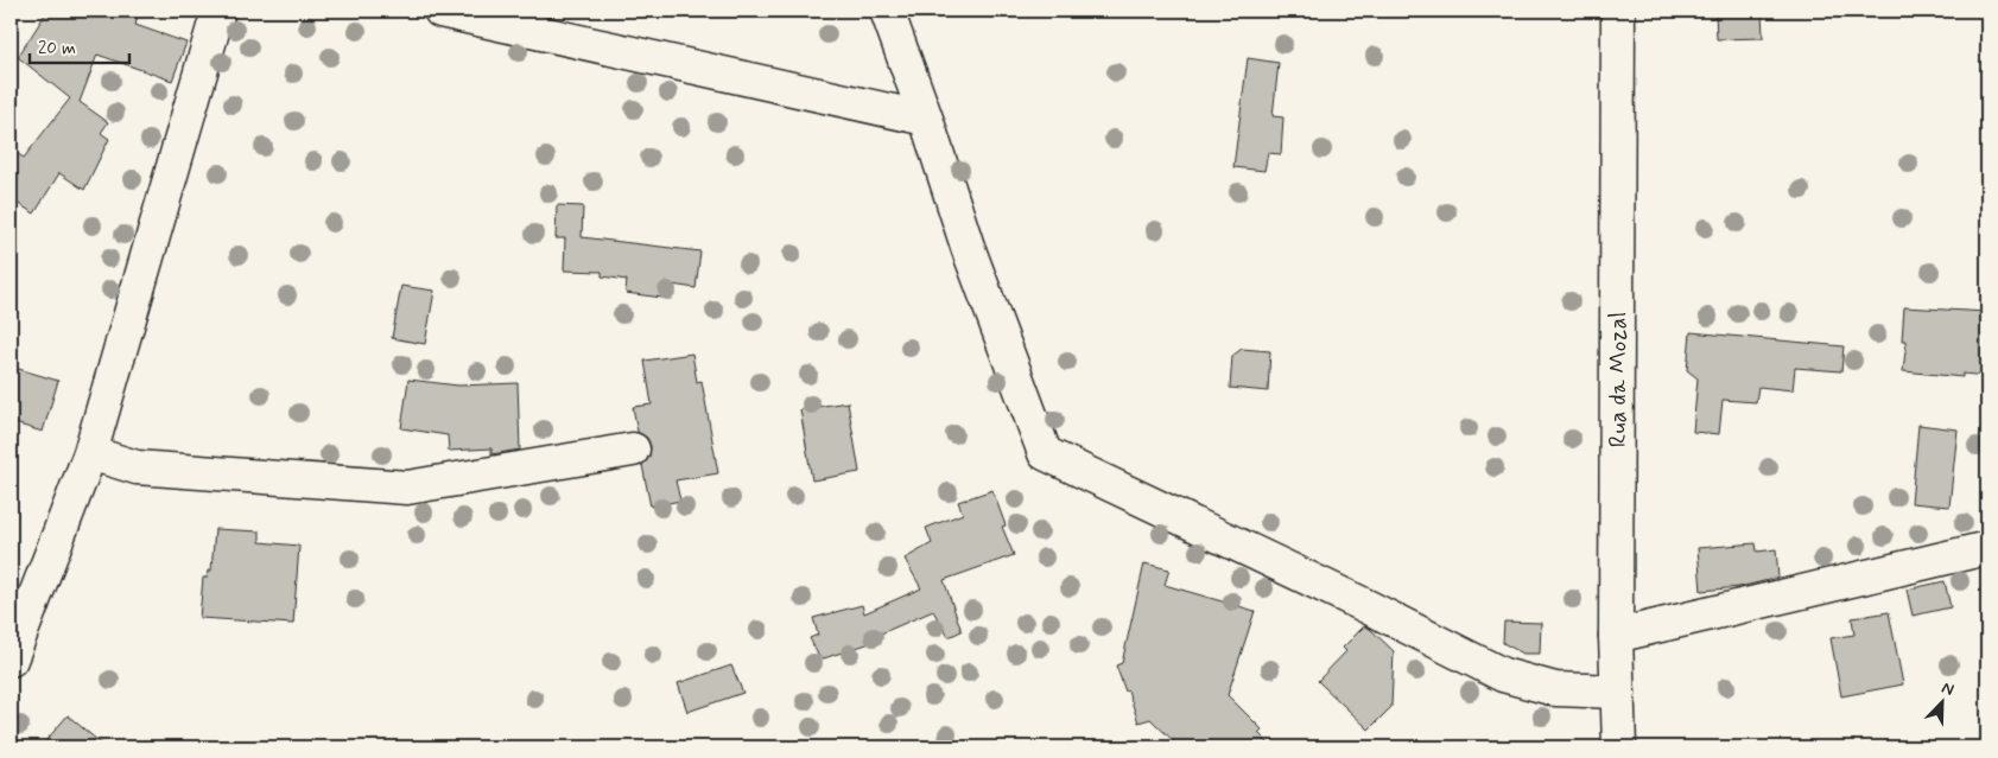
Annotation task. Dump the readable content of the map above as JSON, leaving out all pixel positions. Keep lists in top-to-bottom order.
{
  "streets": {
    "street": ["Rua da Mozal"]
  },
  "scale_bar": "20 m",
  "north": "top right"
}
